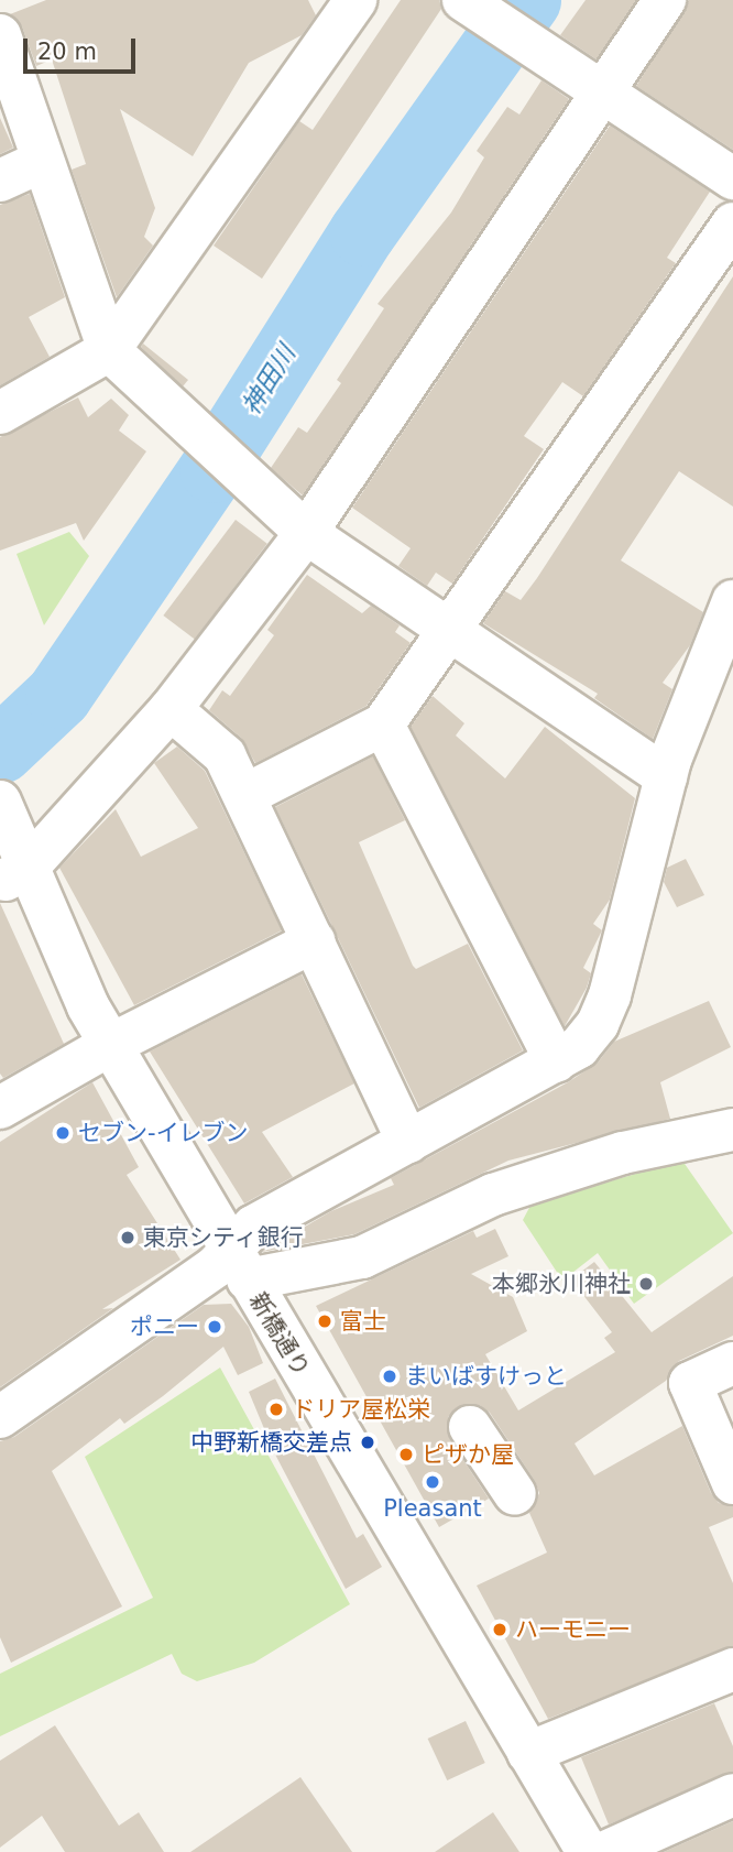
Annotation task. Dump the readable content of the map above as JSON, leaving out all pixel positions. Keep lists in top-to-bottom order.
{
  "streets": {
    "street": ["新橋通り"]
  },
  "water": ["神田川"],
  "places": [
    "セブン-イレブン",
    "東京シティ銀行",
    "本郷氷川神社",
    "富士",
    "ポニー",
    "まいばすけっと",
    "ドリア屋松栄",
    "中野新橋交差点",
    "ピザか屋",
    "Pleasant",
    "ハーモニー"
  ],
  "scale_bar": "20 m"
}
